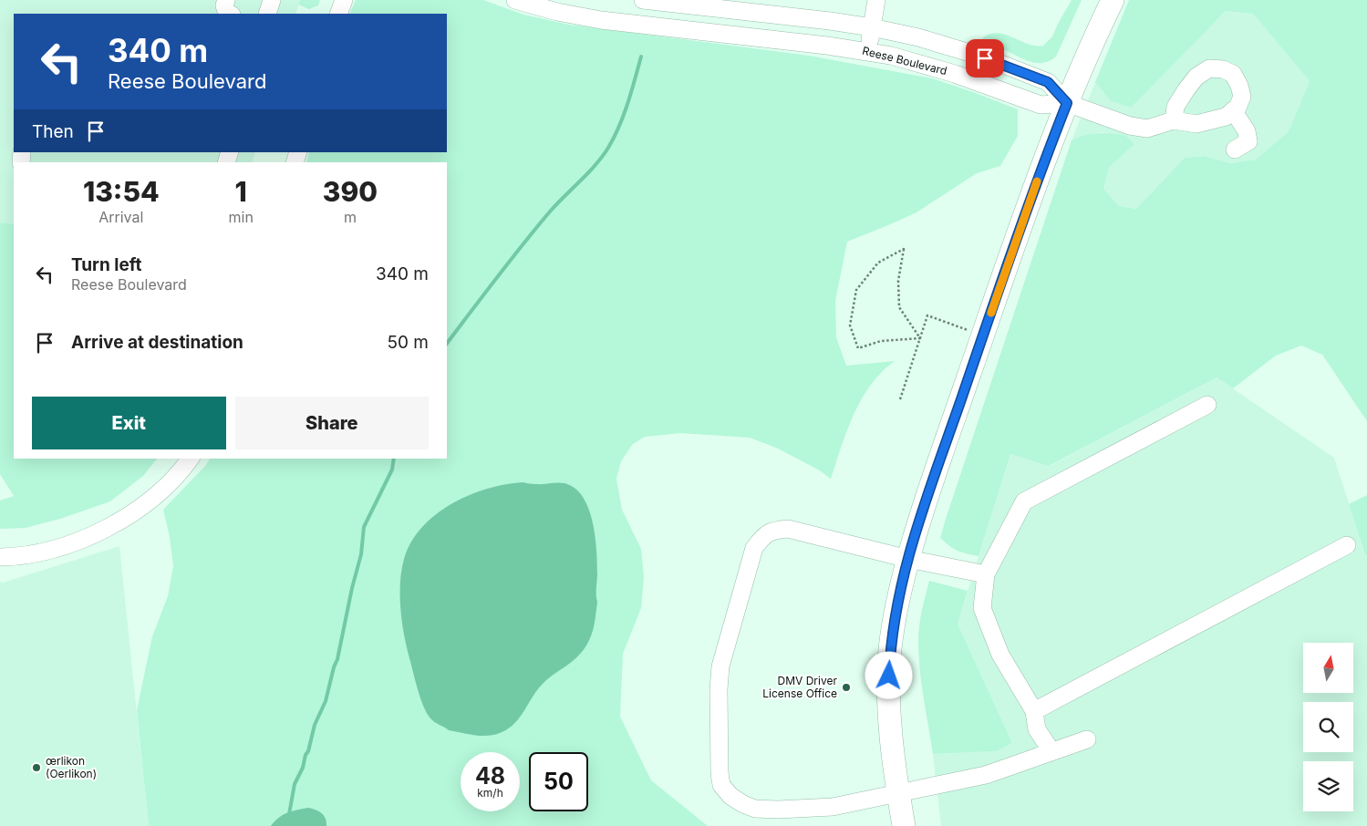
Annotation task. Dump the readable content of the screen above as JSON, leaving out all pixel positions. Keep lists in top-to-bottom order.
{
  "streets": {
    "street": ["Reese Boulevard"]
  },
  "places": ["DMV Driver License Office", "œrlikon (Oerlikon)"],
  "north": "top",
  "page": {
    "turn": ["340 m", "Reese Boulevard"],
    "then": "Then",
    "eta": [
      "13:54",
      "Arrival",
      "1",
      "min",
      "390",
      "m"
    ],
    "list": [
      {
        "name": "Turn left",
        "note": "Reese Boulevard",
        "value": "340 m"
      },
      {
        "name": "Arrive at destination",
        "value": "50 m"
      }
    ],
    "buttons": ["Exit", "Share"],
    "speed": "48 km/h",
    "limit": "50"
  }
}
